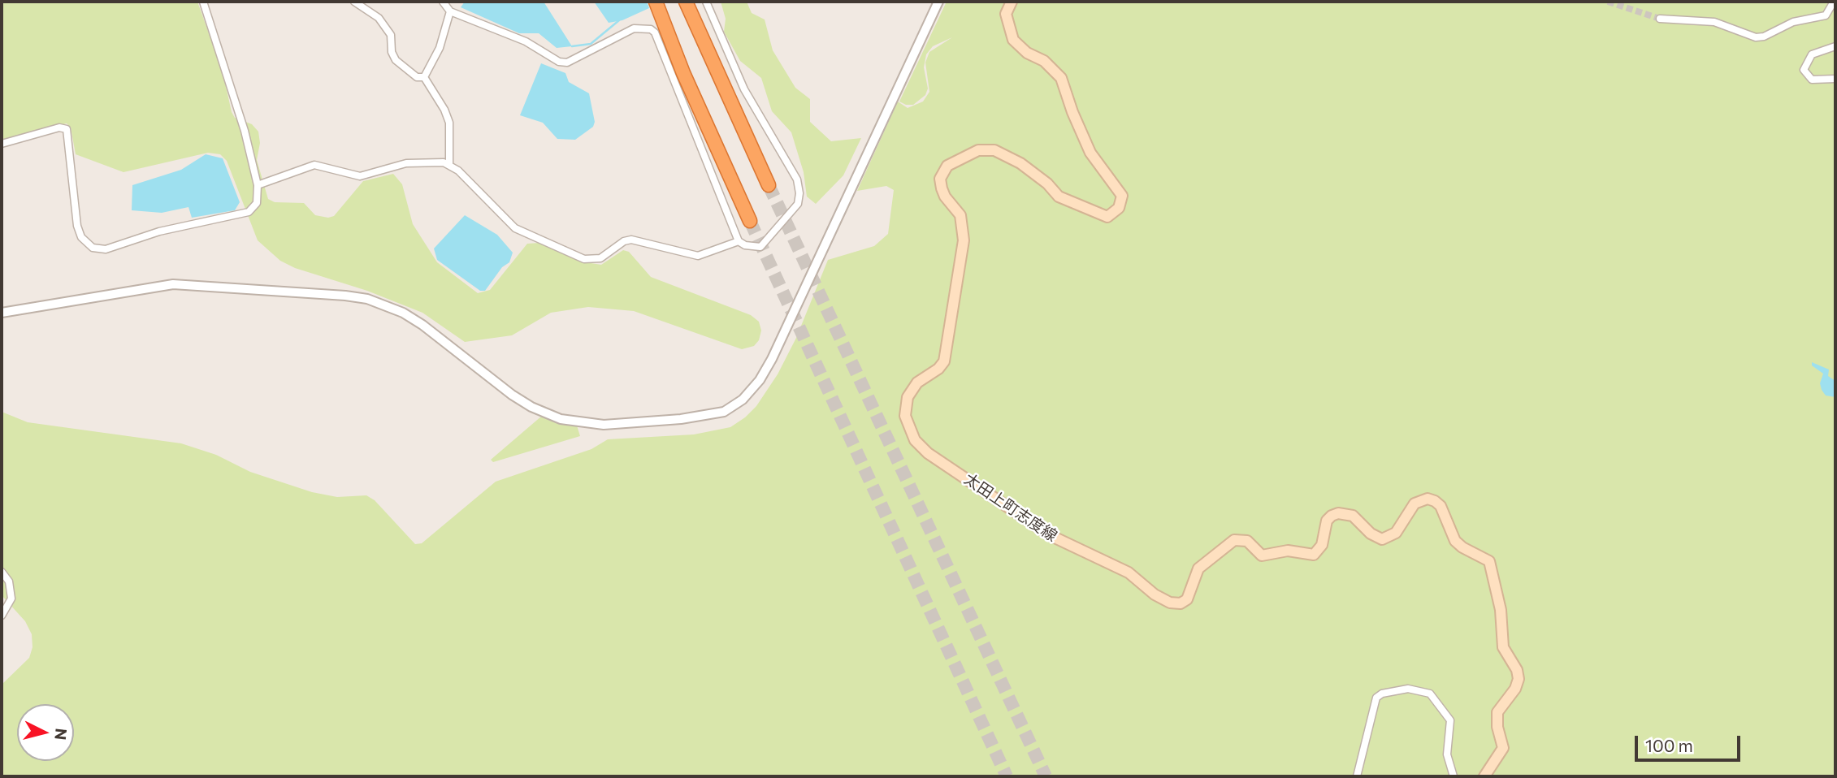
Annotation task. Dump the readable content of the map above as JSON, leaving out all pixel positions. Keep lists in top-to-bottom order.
{
  "streets": {
    "main road": ["太田上町志度線"]
  },
  "scale_bar": "100 m",
  "north": "right"
}
